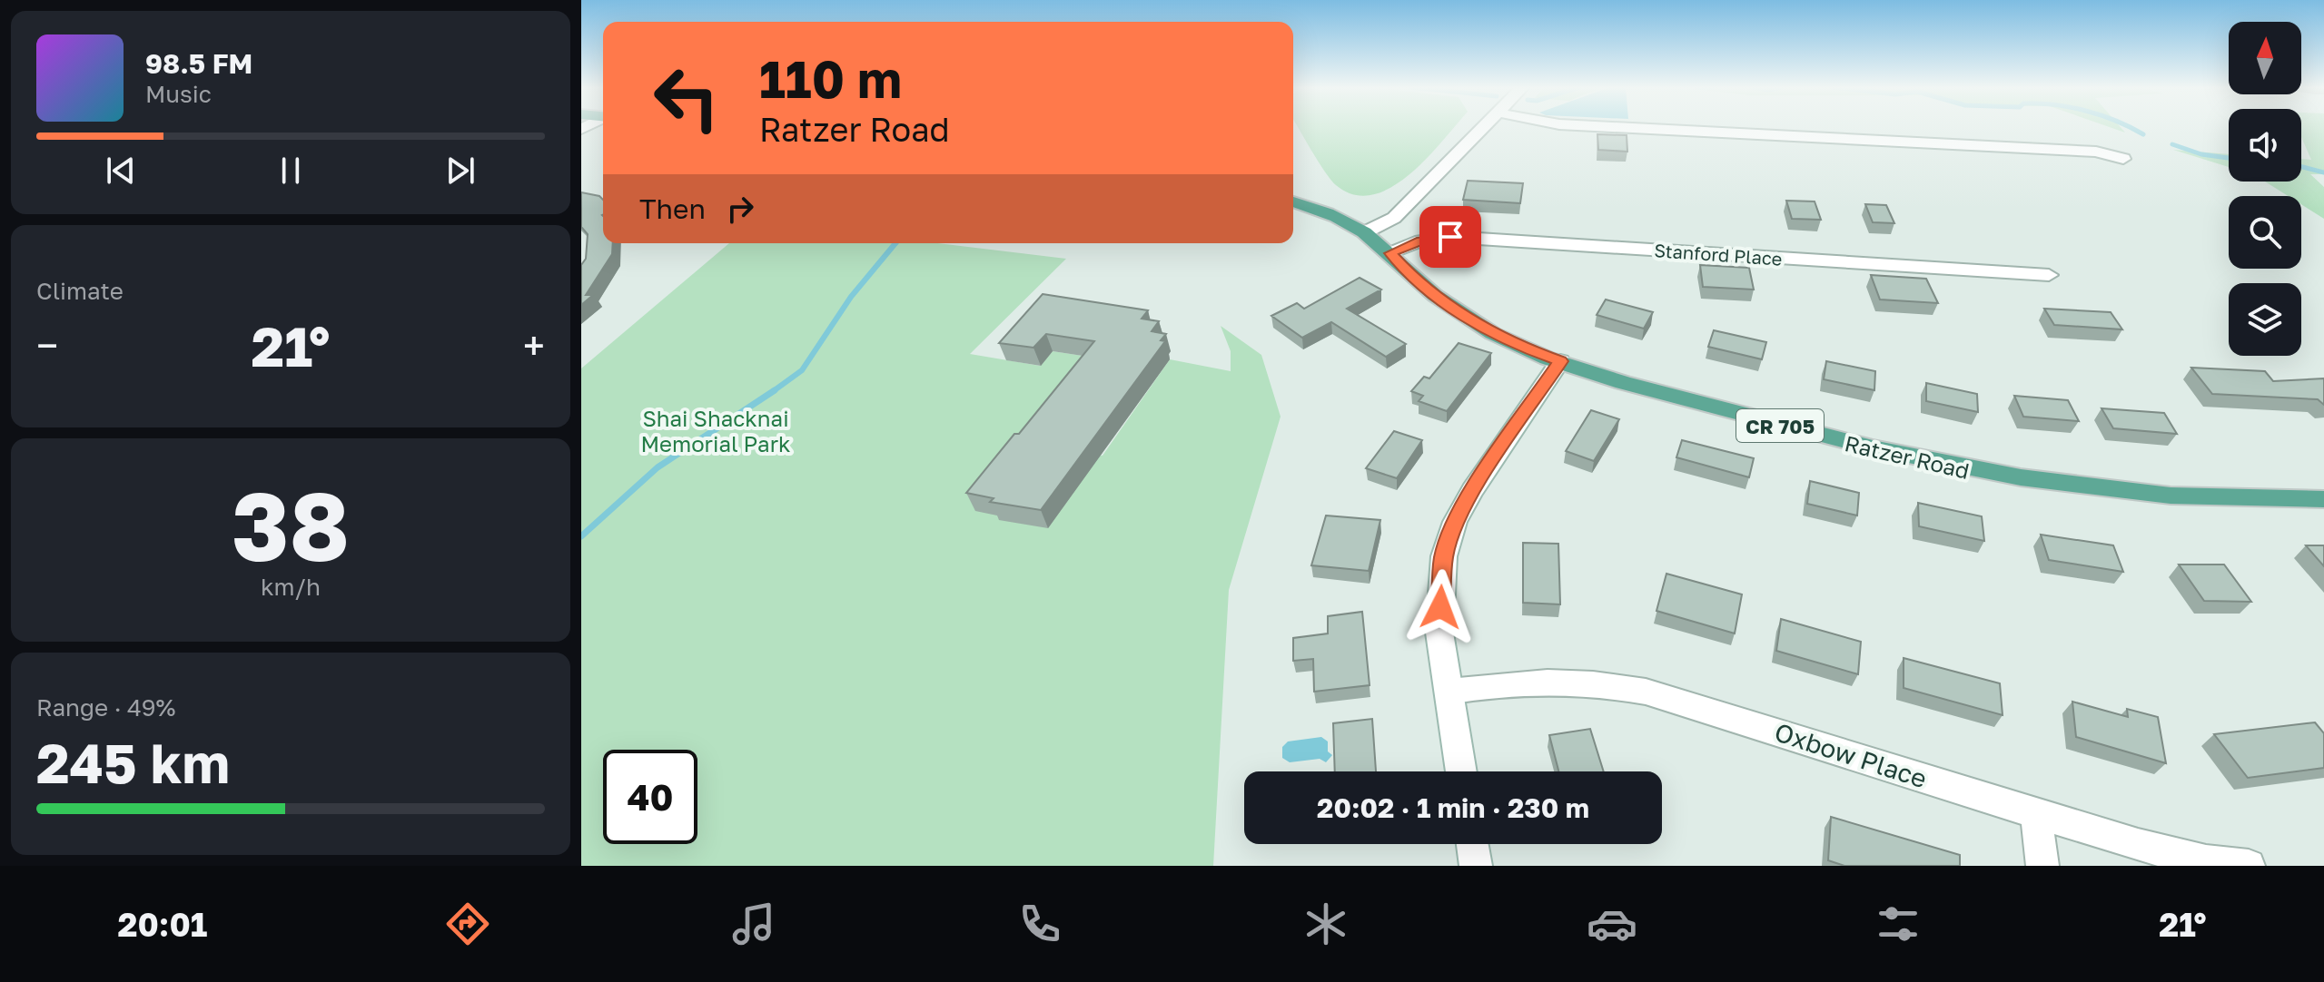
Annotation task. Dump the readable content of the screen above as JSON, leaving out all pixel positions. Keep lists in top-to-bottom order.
{
  "streets": {
    "main road": ["CR 705", "Ratzer Road"],
    "street": ["Stanford Place", "Oxbow Place"]
  },
  "crossings": [
    ["Stanford Place", "Ratzer Road"]
  ],
  "parks": ["Shai Shacknai Memorial Park"],
  "north": "top",
  "page": {
    "turn": ["110 m", "Ratzer Road"],
    "song": ["98.5 FM", "Music"],
    "then": "Then",
    "tile": [
      "Climate",
      ["38", "km/h"],
      ["Range · 49%", "245 km"]
    ],
    "heat": ["−", "21°", "+"],
    "limit": "40",
    "trip": "20:02 · 1 min · 230 m",
    "tabs": ["20:01", "21°"]
  }
}
